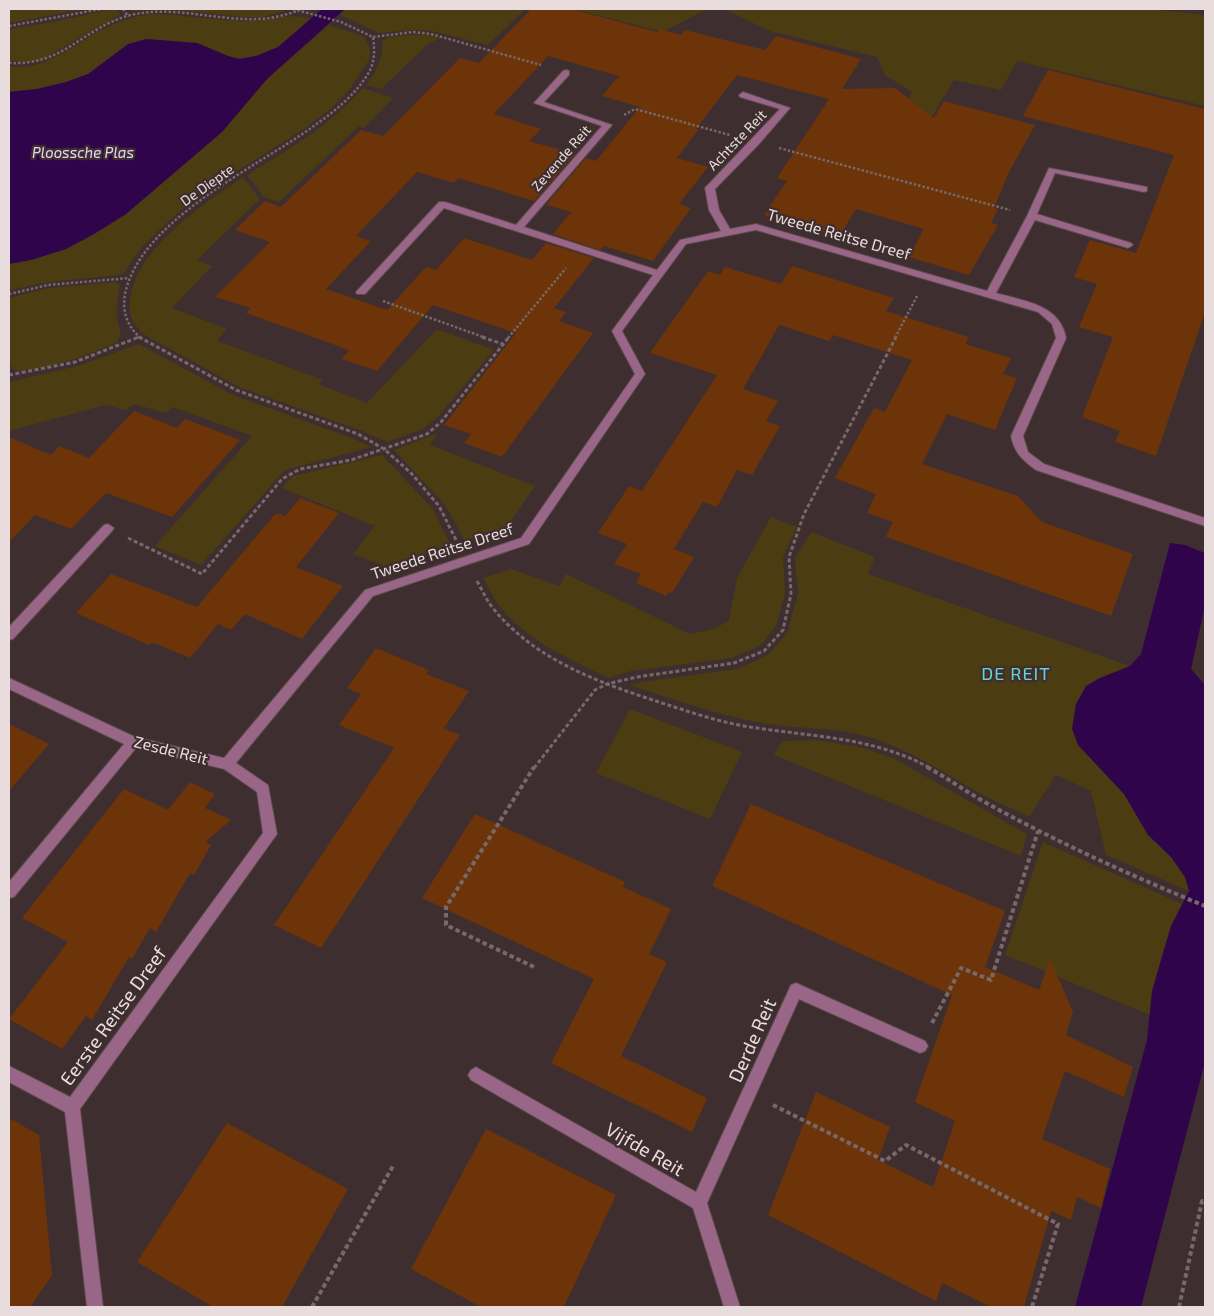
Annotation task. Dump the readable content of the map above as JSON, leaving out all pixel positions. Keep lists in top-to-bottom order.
{
  "streets": {
    "street": [
      "Achtste Reit",
      "Zevende Reit",
      "Tweede Reitse Dreef",
      "Zesde Reit",
      "Eerste Reitse Dreef",
      "Derde Reit",
      "Vijfde Reit"
    ],
    "path": ["De Diepte"]
  },
  "crossings": [
    ["Achtste Reit", "Tweede Reitse Dreef"],
    ["Tweede Reitse Dreef", "Zesde Reit"],
    ["Zesde Reit", "Eerste Reitse Dreef"],
    ["Derde Reit", "Vijfde Reit"]
  ],
  "districts": ["DE REIT"],
  "water": ["Ploossche Plas"]
}
